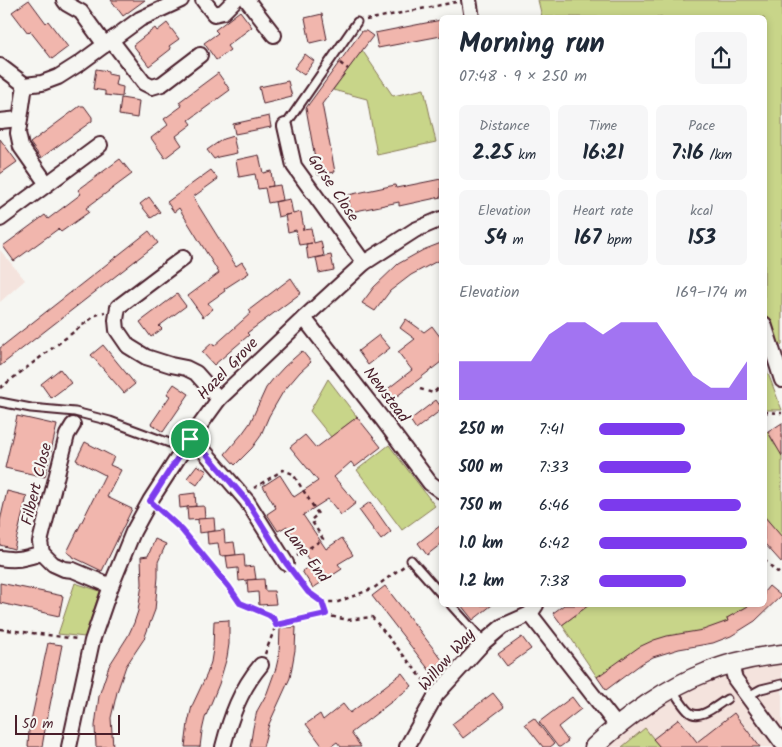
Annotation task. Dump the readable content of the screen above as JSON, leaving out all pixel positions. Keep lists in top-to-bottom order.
{
  "streets": {
    "street": [
      "Gorse Close",
      "Hazel Grove",
      "Newstead",
      "Filbert Close",
      "Lane End",
      "Willow Way"
    ]
  },
  "crossings": [
    ["Gorse Close", "Hazel Grove"],
    ["Hazel Grove", "Newstead"],
    ["Hazel Grove", "Lane End"]
  ],
  "scale_bar": "50 m",
  "page": {
    "heading": ["Morning run", "07:48 · 9 × 250 m"],
    "stats": [
      ["Distance", "2.25 km"],
      ["Time", "16:21"],
      ["Pace", "7:16 /km"],
      ["Elevation", "54 m"],
      ["Heart rate", "167 bpm"],
      ["kcal", "153"]
    ],
    "chart": ["Elevation", "169–174 m"],
    "list": [
      {
        "name": "250 m",
        "note": "7:41"
      },
      {
        "name": "500 m",
        "note": "7:33"
      },
      {
        "name": "750 m",
        "note": "6:46"
      },
      {
        "name": "1.0 km",
        "note": "6:42"
      },
      {
        "name": "1.2 km",
        "note": "7:38"
      }
    ],
    "scale": "50 m"
  }
}
